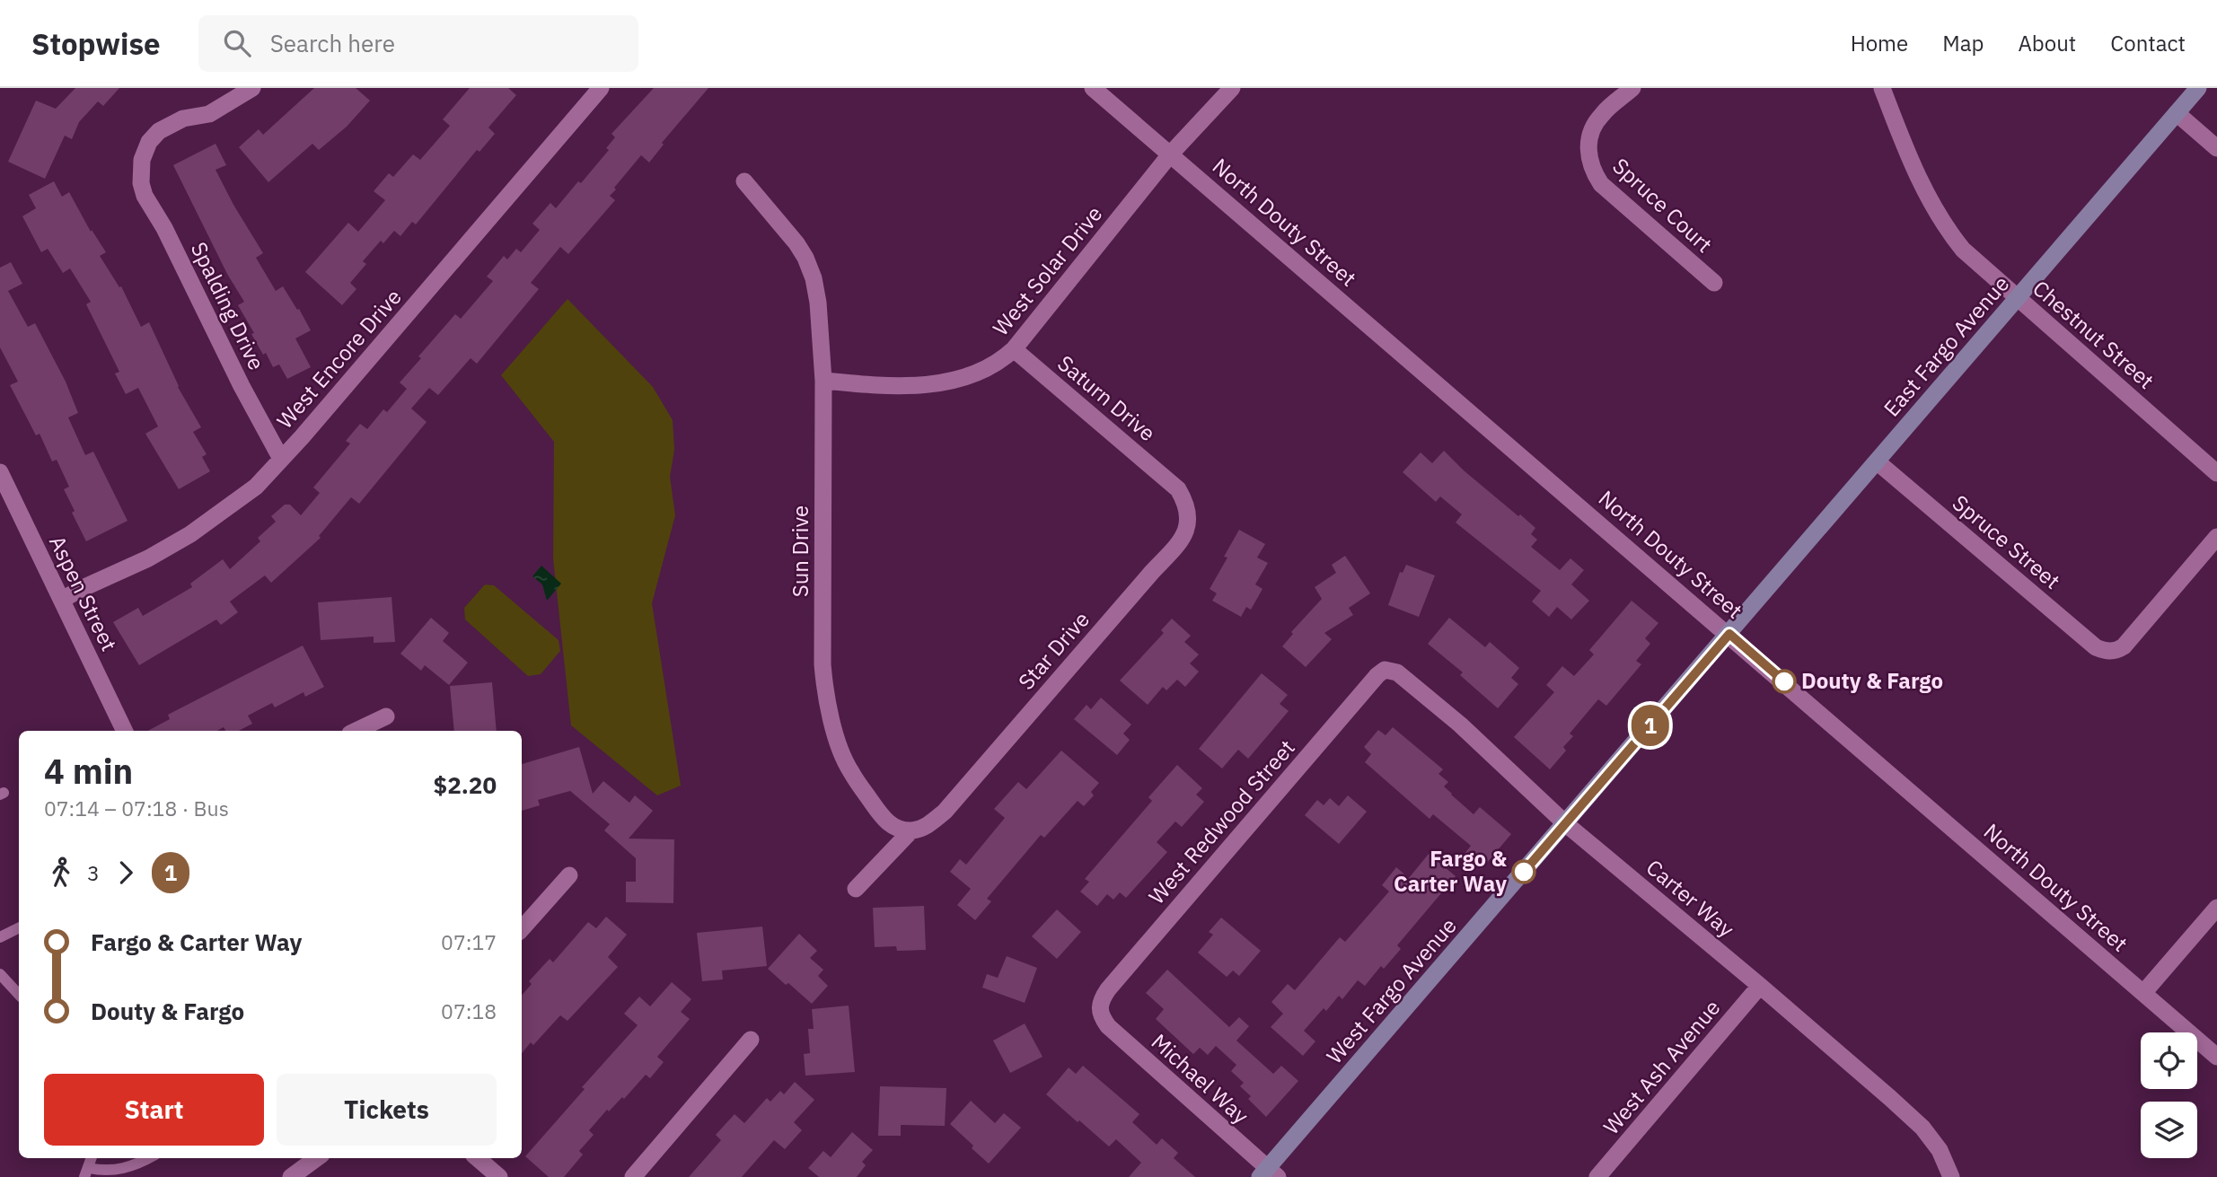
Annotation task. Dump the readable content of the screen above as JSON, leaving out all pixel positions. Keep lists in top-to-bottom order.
{
  "streets": {
    "main road": ["East Fargo Avenue", "West Fargo Avenue"],
    "street": [
      "Spruce Court",
      "North Douty Street",
      "West Solar Drive",
      "Spalding Drive",
      "Chestnut Street",
      "West Encore Drive",
      "Saturn Drive",
      "Spruce Street",
      "Sun Drive",
      "Aspen Street",
      "Star Drive",
      "West Redwood Street",
      "Carter Way",
      "West Ash Avenue",
      "Michael Way"
    ]
  },
  "crossings": [
    ["North Douty Street", "West Solar Drive"],
    ["North Douty Street", "East Fargo Avenue"],
    ["North Douty Street", "West Fargo Avenue"],
    ["West Solar Drive", "Saturn Drive"],
    ["West Solar Drive", "Sun Drive"],
    ["Spalding Drive", "West Encore Drive"],
    ["Chestnut Street", "East Fargo Avenue"],
    ["East Fargo Avenue", "Spruce Street"],
    ["East Fargo Avenue", "West Fargo Avenue"],
    ["West Encore Drive", "Aspen Street"],
    ["Saturn Drive", "Star Drive"],
    ["Sun Drive", "Star Drive"],
    ["West Redwood Street", "Carter Way"],
    ["West Redwood Street", "Michael Way"],
    ["Carter Way", "West Fargo Avenue"],
    ["Carter Way", "West Ash Avenue"],
    ["West Fargo Avenue", "Michael Way"]
  ],
  "places": ["Douty & Fargo", "Fargo & Carter Way"],
  "lines": ["bus line 1"],
  "page": {
    "header": "Stopwise",
    "search": "Search here",
    "nav": [
      "Home",
      "Map",
      "About",
      "Contact"
    ],
    "on_map": "1",
    "heading": ["4 min", "07:14 – 07:18 · Bus", "$2.20"],
    "legs": ["3", "1"],
    "list": [
      {
        "name": "Fargo & Carter Way",
        "value": "07:17"
      },
      {
        "name": "Douty & Fargo",
        "value": "07:18"
      }
    ],
    "buttons": ["Start", "Tickets"]
  }
}
